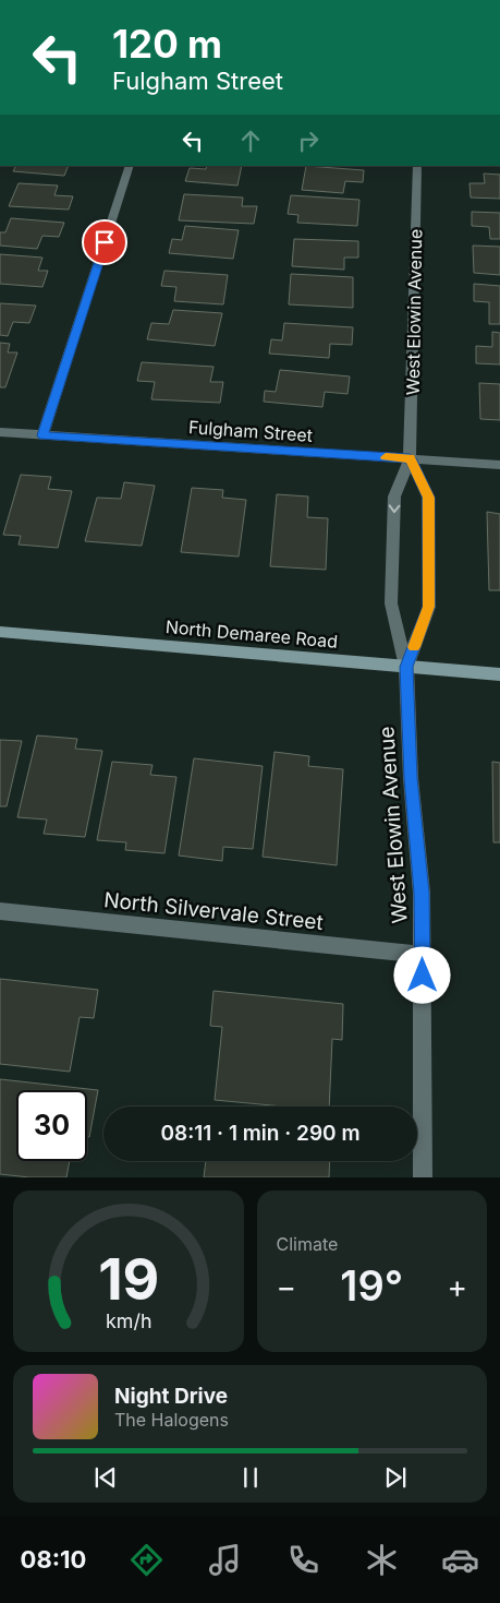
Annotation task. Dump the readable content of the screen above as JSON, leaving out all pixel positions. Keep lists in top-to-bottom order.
{
  "streets": {
    "main road": ["North Demaree Road"],
    "street": ["West Elowin Avenue", "Fulgham Street", "North Silvervale Street"]
  },
  "crossings": [
    ["West Elowin Avenue", "Fulgham Street"],
    ["West Elowin Avenue", "North Demaree Road"],
    ["West Elowin Avenue", "North Silvervale Street"]
  ],
  "page": {
    "turn": ["120 m", "Fulgham Street"],
    "limit": "30",
    "trip": "08:11 · 1 min · 290 m",
    "tile": "Climate",
    "heat": ["−", "19°", "+"],
    "song": ["Night Drive", "The Halogens"],
    "tabs": "08:10",
    "gauge": ["19", "km/h"]
  }
}
